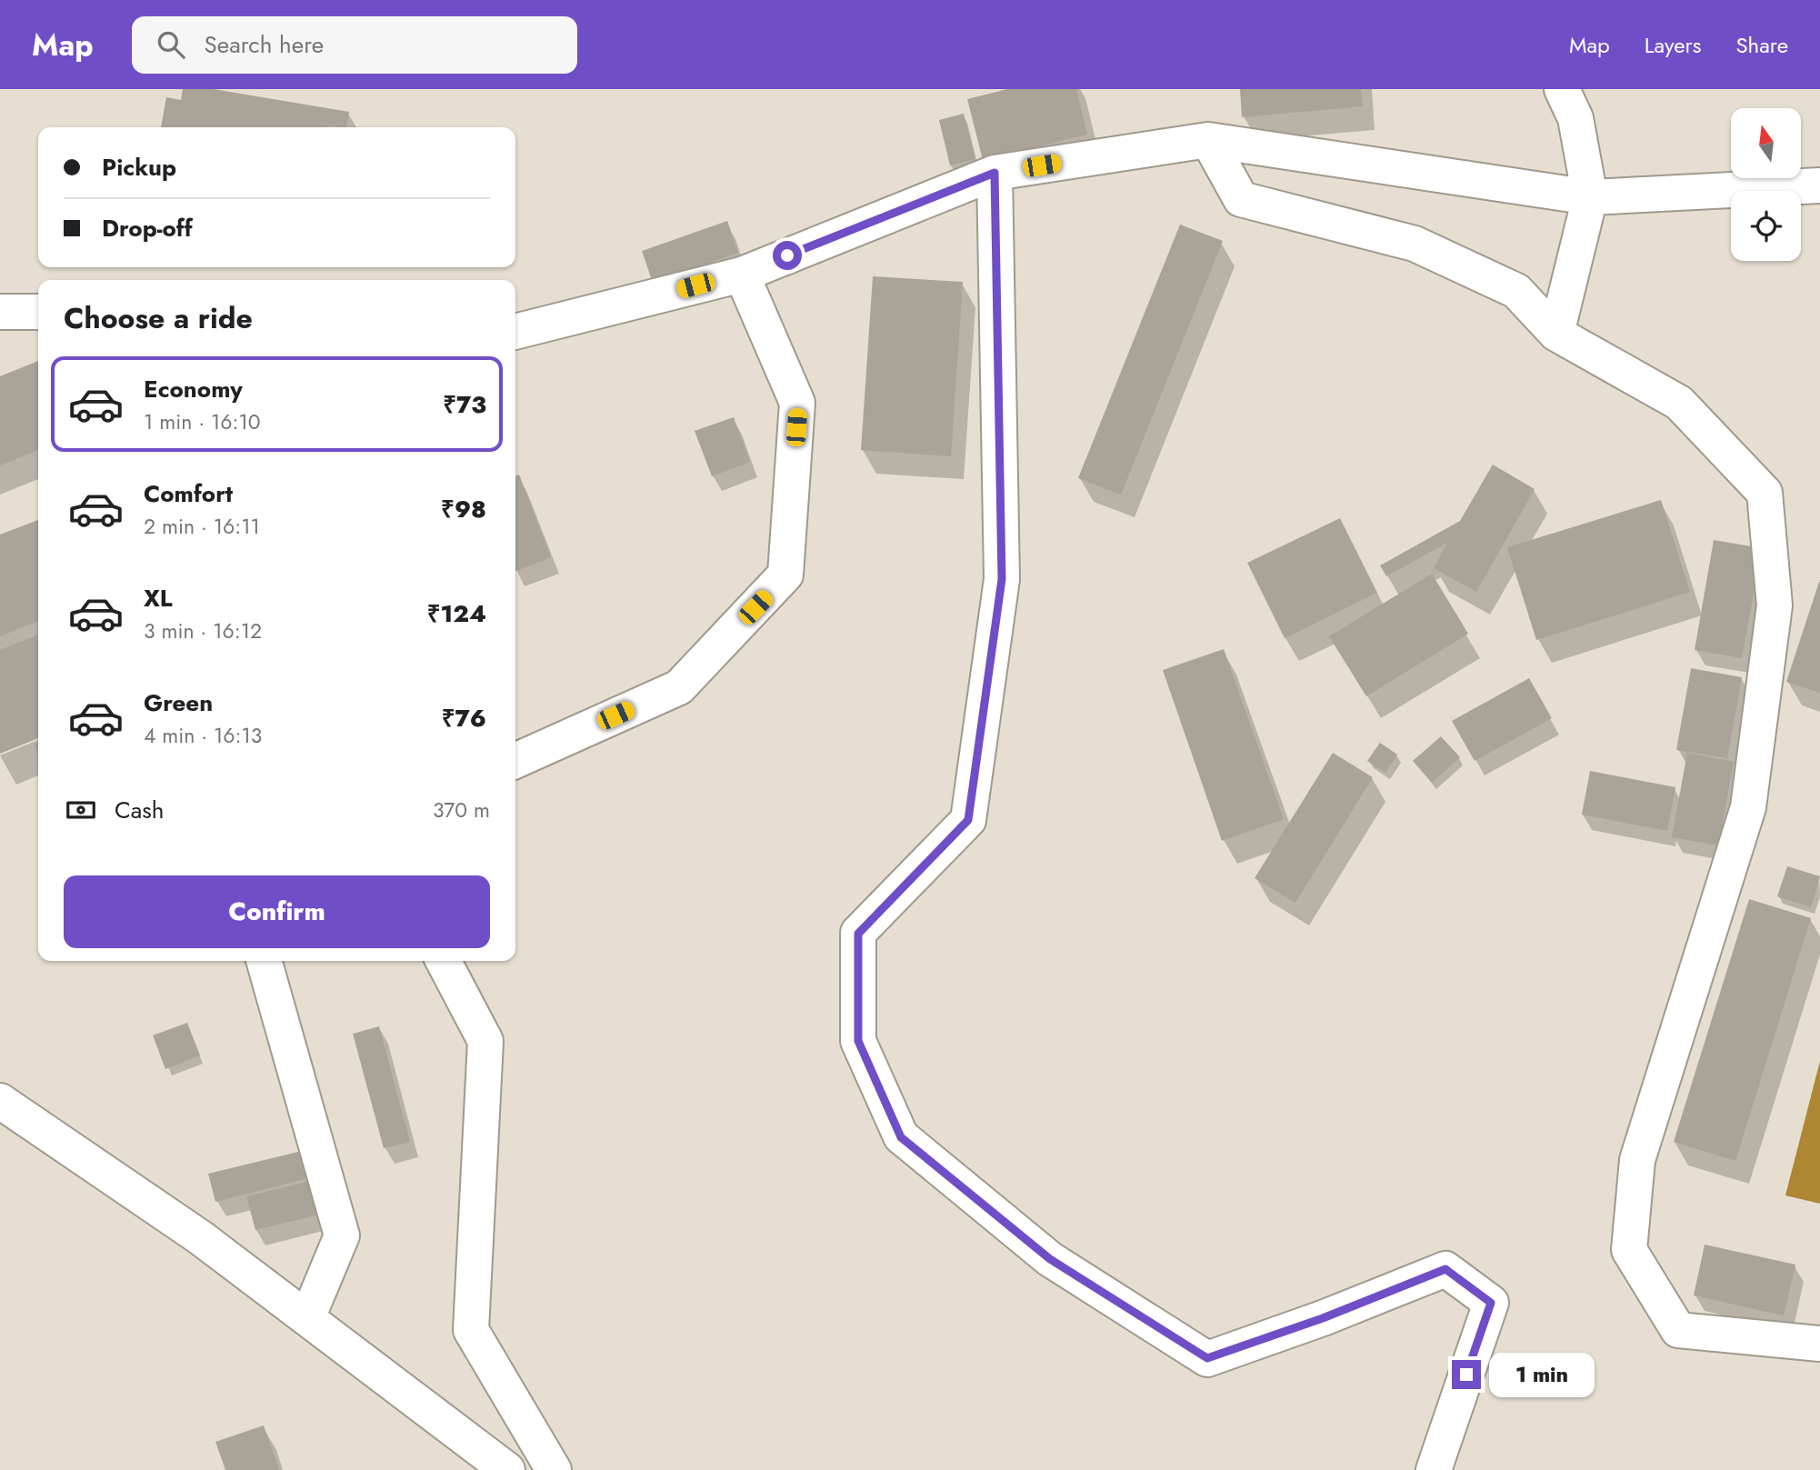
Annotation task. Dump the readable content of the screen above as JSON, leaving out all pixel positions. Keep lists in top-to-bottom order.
{
  "north": "top",
  "page": {
    "header": "Map",
    "search": "Search here",
    "nav": ["Map", "Layers", "Share"],
    "banner": ["Pickup", "Drop-off"],
    "heading": "Choose a ride",
    "list": [
      {
        "name": "Economy",
        "note": "1 min · 16:10",
        "value": "₹73"
      },
      {
        "name": "Comfort",
        "note": "2 min · 16:11",
        "value": "₹98"
      },
      {
        "name": "XL",
        "note": "3 min · 16:12",
        "value": "₹124"
      },
      {
        "name": "Green",
        "note": "4 min · 16:13",
        "value": "₹76"
      }
    ],
    "pay": ["Cash", "370 m"],
    "buttons": "Confirm",
    "bubble": "1 min"
  }
}
